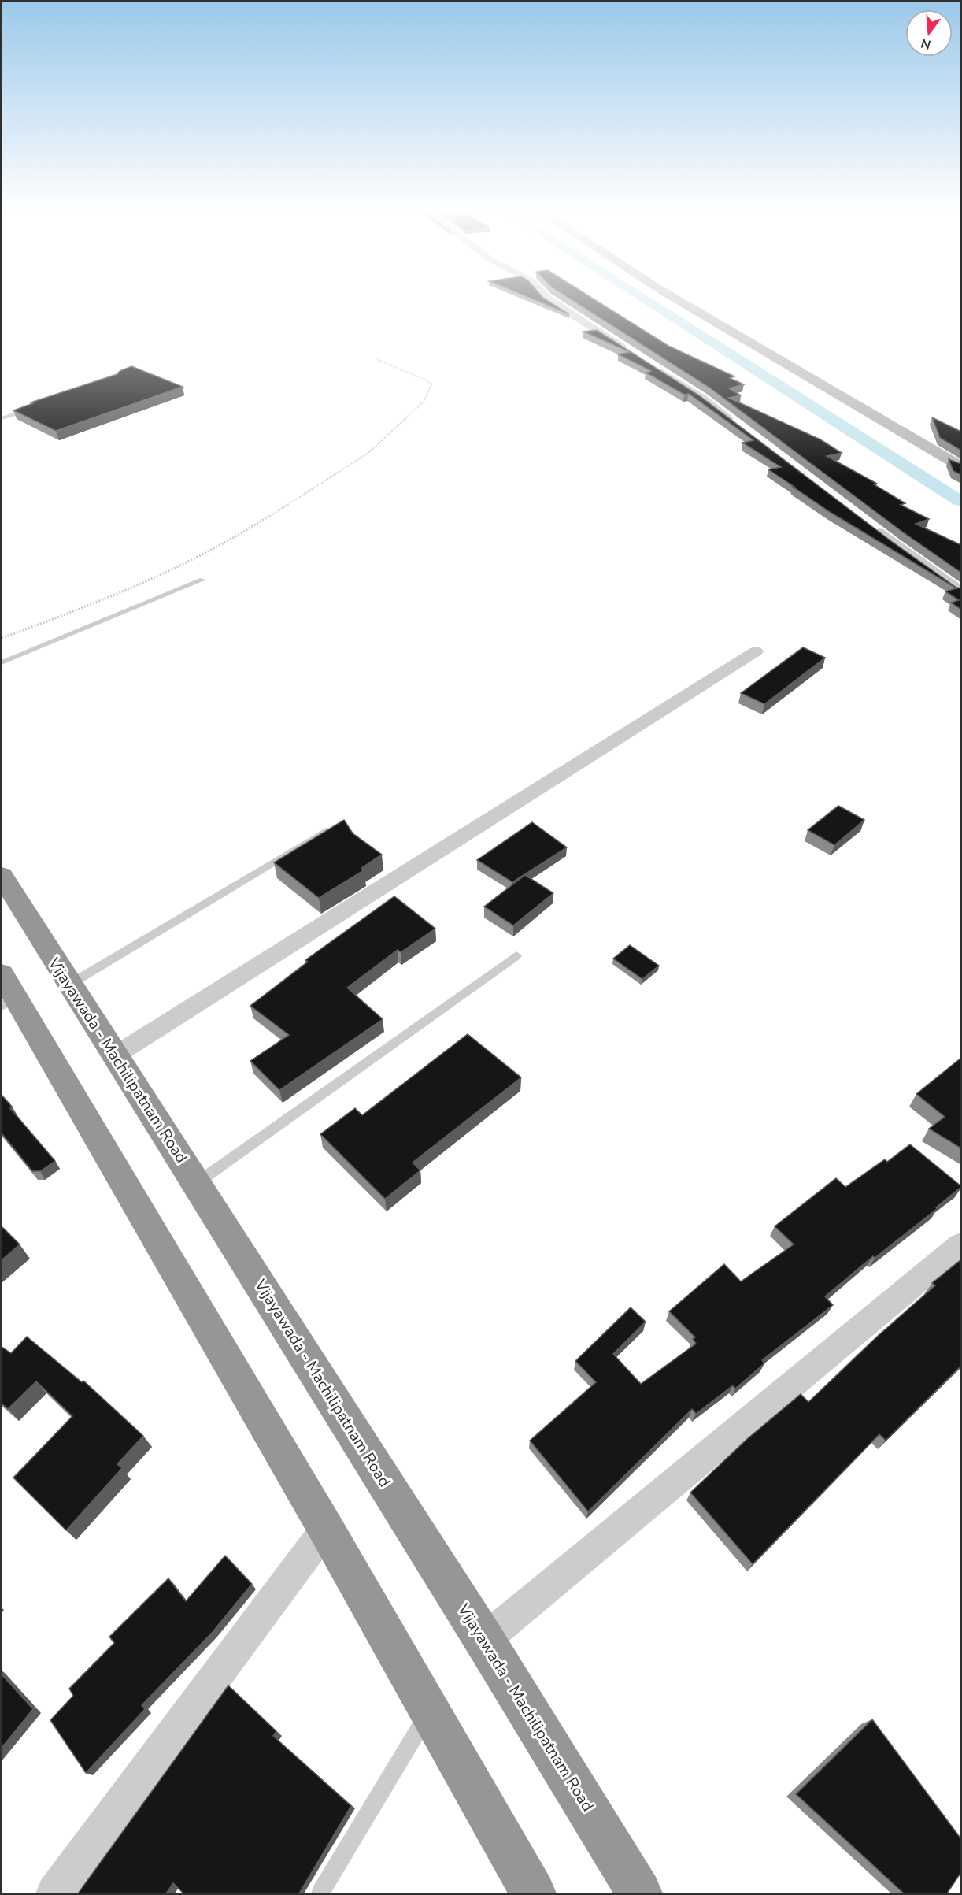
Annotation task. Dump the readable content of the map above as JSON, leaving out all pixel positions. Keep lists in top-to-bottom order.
{
  "streets": {
    "highway": ["Vijayawada - Machilipatnam Road"]
  },
  "north": "bottom"
}
